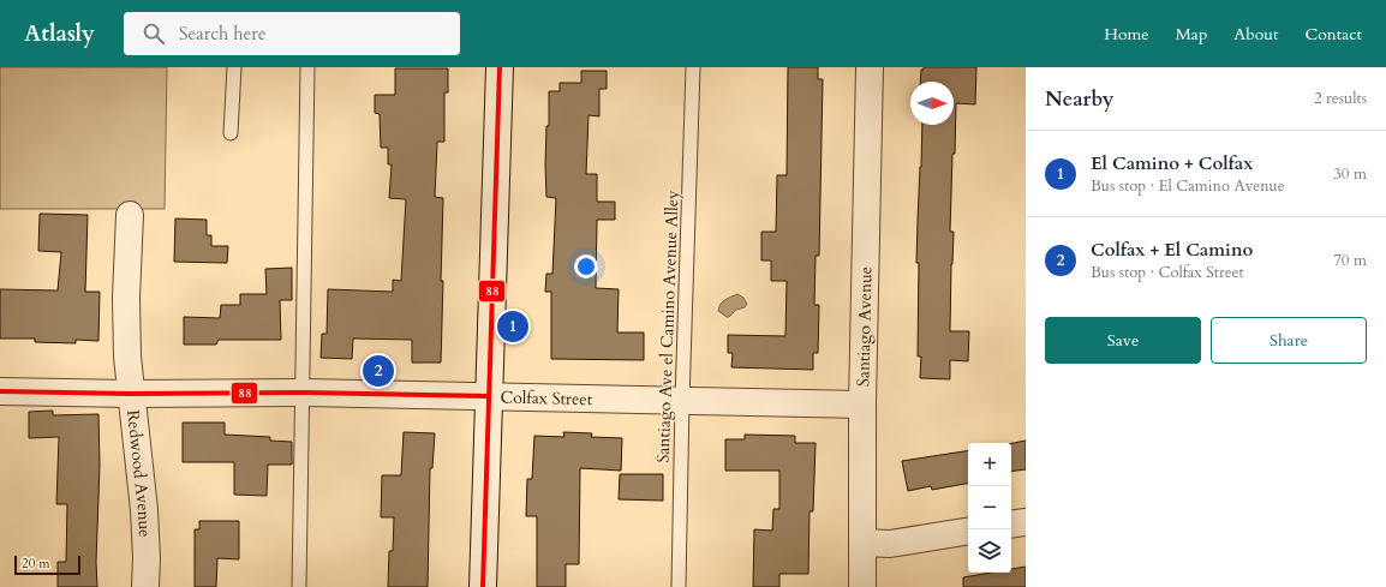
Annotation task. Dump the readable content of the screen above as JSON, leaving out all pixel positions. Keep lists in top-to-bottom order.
{
  "streets": {
    "street": ["Santiago Avenue", "Colfax Street", "Redwood Avenue"],
    "lane": ["Santiago Ave el Camino Avenue Alley"]
  },
  "crossings": [
    ["Santiago Ave el Camino Avenue Alley", "Colfax Street"],
    ["Santiago Avenue", "Colfax Street"],
    ["Colfax Street", "Redwood Avenue"]
  ],
  "lines": ["transit line 88"],
  "scale_bar": "20 m",
  "north": "right",
  "page": {
    "header": "Atlasly",
    "search": "Search here",
    "nav": [
      "Home",
      "Map",
      "About",
      "Contact"
    ],
    "heading": ["Nearby", "2 results"],
    "list": [
      {
        "mark": "1",
        "name": "El Camino + Colfax",
        "note": "Bus stop · El Camino Avenue",
        "value": "30 m"
      },
      {
        "mark": "2",
        "name": "Colfax + El Camino",
        "note": "Bus stop · Colfax Street",
        "value": "70 m"
      }
    ],
    "buttons": ["Save", "Share"],
    "pins": ["1", "2"],
    "map_buttons": ["+", "−"],
    "scale": "20 m"
  }
}
